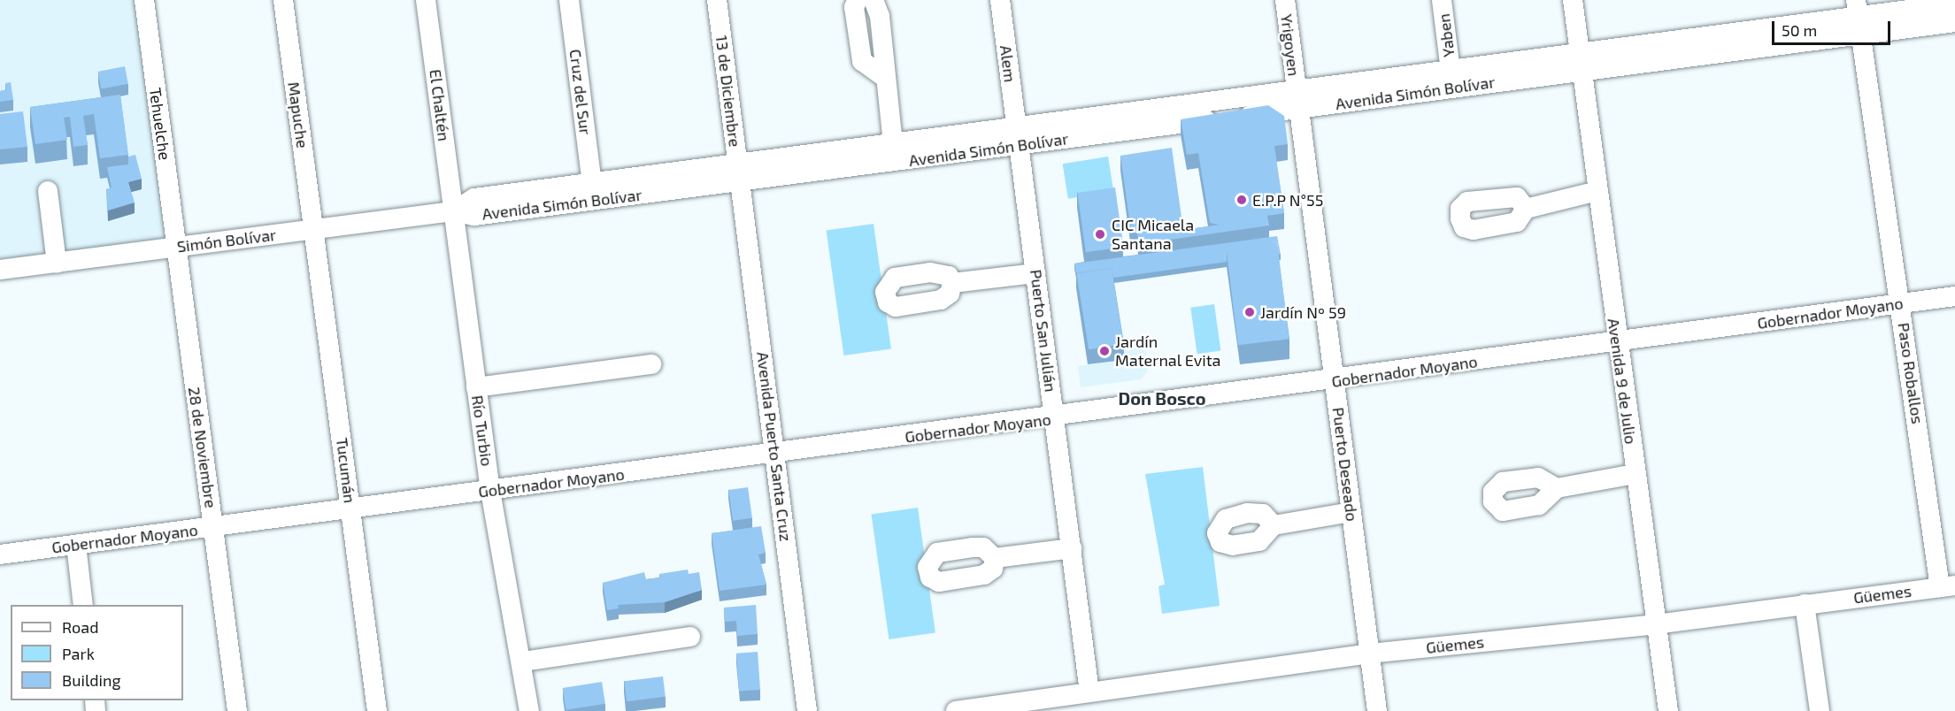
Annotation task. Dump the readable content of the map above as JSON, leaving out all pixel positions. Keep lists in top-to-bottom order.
{
  "streets": {
    "street": [
      "Yaben",
      "Yrigoyen",
      "Alem",
      "13 de Diciembre",
      "Cruz del Sur",
      "Avenida Simón Bolívar",
      "El Chaltén",
      "Mapuche",
      "Tehuelche",
      "Simón Bolívar",
      "Gobernador Moyano",
      "Puerto San Julián",
      "Paso Roballos",
      "Avenida 9 de Julio",
      "Río Turbio",
      "Avenida Puerto Santa Cruz",
      "28 de Noviembre",
      "Puerto Deseado",
      "Tucumán",
      "Güemes"
    ]
  },
  "crossings": [
    ["Yaben", "Avenida Simón Bolívar"],
    ["Yrigoyen", "Avenida Simón Bolívar"],
    ["Yrigoyen", "Puerto Deseado"],
    ["Alem", "Avenida Simón Bolívar"],
    ["Alem", "Puerto San Julián"],
    ["13 de Diciembre", "Avenida Simón Bolívar"],
    ["13 de Diciembre", "Avenida Puerto Santa Cruz"],
    ["Cruz del Sur", "Avenida Simón Bolívar"],
    ["Avenida Simón Bolívar", "El Chaltén"],
    ["Avenida Simón Bolívar", "Simón Bolívar"],
    ["Avenida Simón Bolívar", "Puerto San Julián"],
    ["Avenida Simón Bolívar", "Paso Roballos"],
    ["Avenida Simón Bolívar", "Avenida 9 de Julio"],
    ["Avenida Simón Bolívar", "Río Turbio"],
    ["Avenida Simón Bolívar", "Avenida Puerto Santa Cruz"],
    ["Avenida Simón Bolívar", "Puerto Deseado"],
    ["El Chaltén", "Simón Bolívar"],
    ["El Chaltén", "Río Turbio"],
    ["Mapuche", "Simón Bolívar"],
    ["Mapuche", "Tucumán"],
    ["Tehuelche", "Simón Bolívar"],
    ["Tehuelche", "28 de Noviembre"],
    ["Simón Bolívar", "Río Turbio"],
    ["Simón Bolívar", "28 de Noviembre"],
    ["Simón Bolívar", "Tucumán"],
    ["Gobernador Moyano", "Puerto San Julián"],
    ["Gobernador Moyano", "Paso Roballos"],
    ["Gobernador Moyano", "Avenida 9 de Julio"],
    ["Gobernador Moyano", "Río Turbio"],
    ["Gobernador Moyano", "Avenida Puerto Santa Cruz"],
    ["Gobernador Moyano", "28 de Noviembre"],
    ["Gobernador Moyano", "Puerto Deseado"],
    ["Gobernador Moyano", "Tucumán"],
    ["Puerto San Julián", "Güemes"],
    ["Paso Roballos", "Güemes"],
    ["Avenida 9 de Julio", "Güemes"],
    ["Puerto Deseado", "Güemes"]
  ],
  "districts": ["Don Bosco"],
  "places": [
    "E.P.P N°55",
    "CIC Micaela Santana",
    "Jardín Nº 59",
    "Jardín Maternal Evita"
  ],
  "legend": ["Road", "Park", "Building"],
  "scale_bar": "50 m"
}
